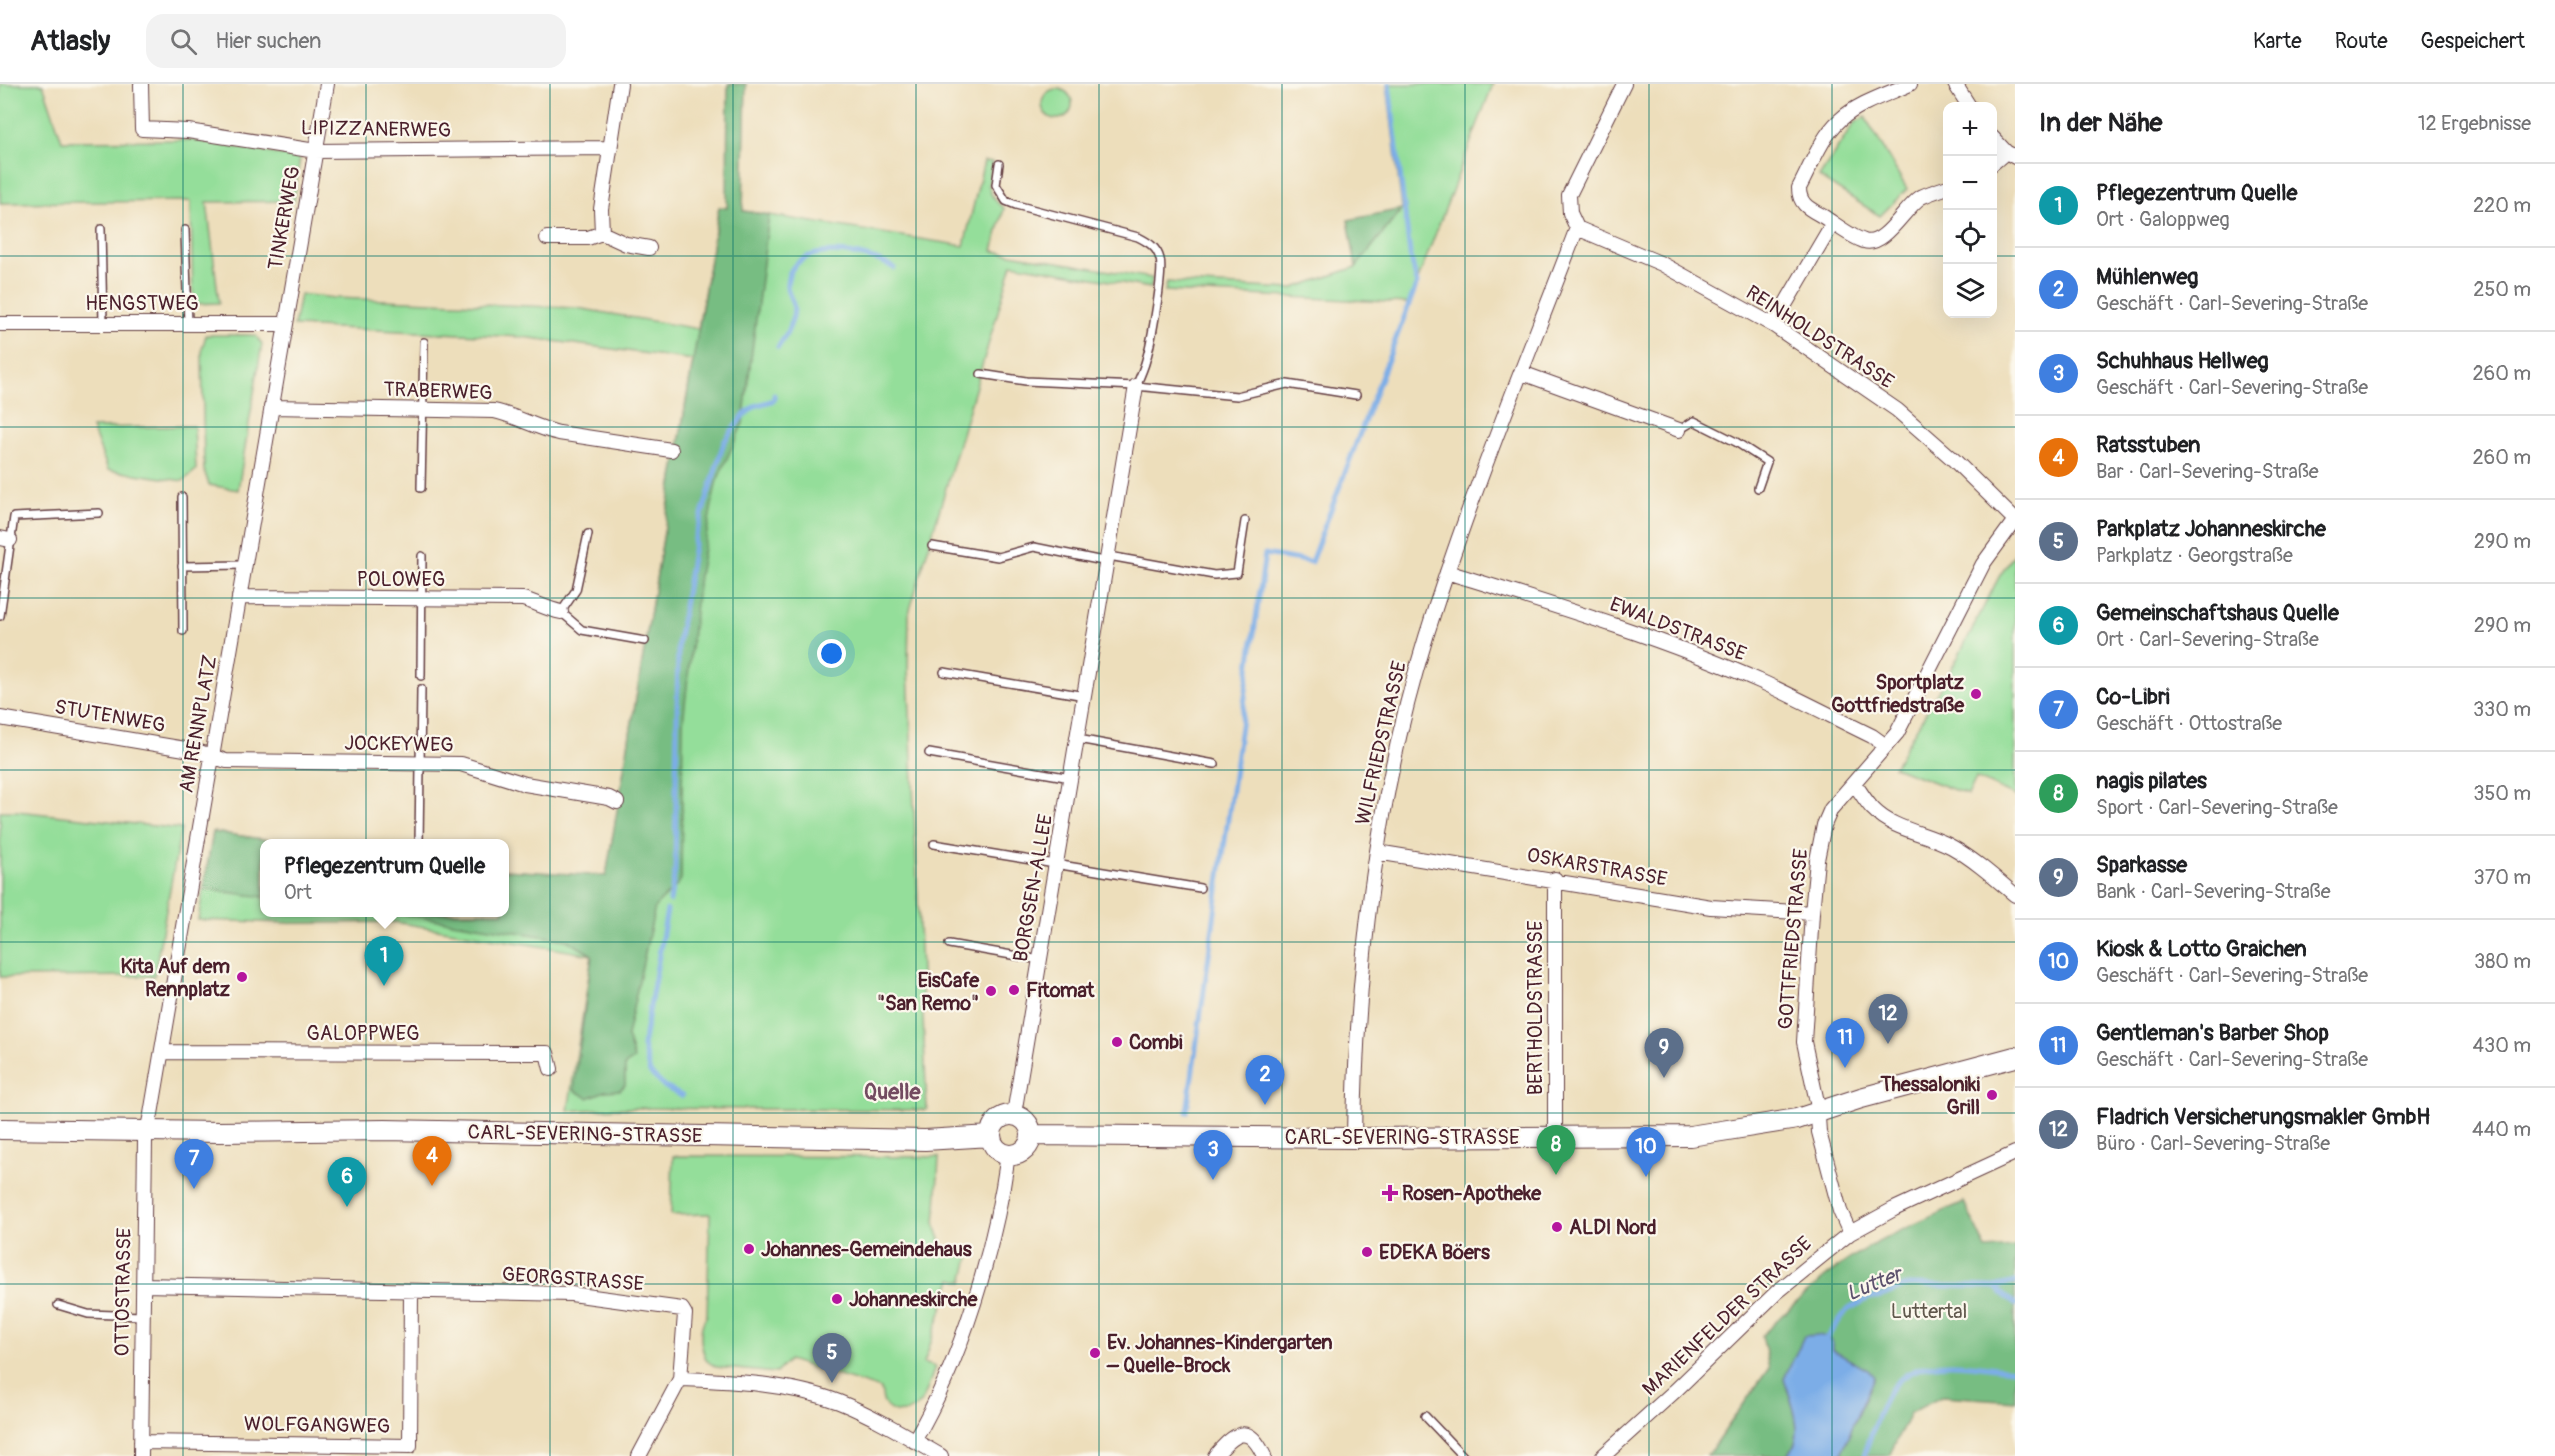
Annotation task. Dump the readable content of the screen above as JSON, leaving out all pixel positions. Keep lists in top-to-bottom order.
{
  "streets": {
    "street": [
      "LIPIZZANERWEG",
      "TINKERWEG",
      "HENGSTWEG",
      "REINHOLDSTRASSE",
      "TRABERWEG",
      "POLOWEG",
      "EWALDSTRASSE",
      "STUTENWEG",
      "AM RENNPLATZ",
      "WILFRIEDSTRASSE",
      "JOCKEYWEG",
      "OSKARSTRASSE",
      "BORGSEN-ALLEE",
      "GOTTFRIEDSTRASSE",
      "BERTHOLDSTRASSE",
      "GALOPPWEG",
      "CARL-SEVERING-STRASSE",
      "GEORGSTRASSE",
      "OTTOSTRASSE",
      "MARIENFELDER STRASSE",
      "WOLFGANGWEG"
    ]
  },
  "crossings": [
    ["LIPIZZANERWEG", "TINKERWEG"],
    ["TINKERWEG", "HENGSTWEG"],
    ["TINKERWEG", "AM RENNPLATZ"],
    ["HENGSTWEG", "AM RENNPLATZ"],
    ["REINHOLDSTRASSE", "WILFRIEDSTRASSE"],
    ["REINHOLDSTRASSE", "GOTTFRIEDSTRASSE"],
    ["TRABERWEG", "AM RENNPLATZ"],
    ["POLOWEG", "AM RENNPLATZ"],
    ["EWALDSTRASSE", "WILFRIEDSTRASSE"],
    ["EWALDSTRASSE", "GOTTFRIEDSTRASSE"],
    ["STUTENWEG", "AM RENNPLATZ"],
    ["STUTENWEG", "JOCKEYWEG"],
    ["AM RENNPLATZ", "JOCKEYWEG"],
    ["AM RENNPLATZ", "GALOPPWEG"],
    ["AM RENNPLATZ", "CARL-SEVERING-STRASSE"],
    ["AM RENNPLATZ", "OTTOSTRASSE"],
    ["WILFRIEDSTRASSE", "OSKARSTRASSE"],
    ["WILFRIEDSTRASSE", "CARL-SEVERING-STRASSE"],
    ["OSKARSTRASSE", "GOTTFRIEDSTRASSE"],
    ["OSKARSTRASSE", "BERTHOLDSTRASSE"],
    ["BORGSEN-ALLEE", "CARL-SEVERING-STRASSE"],
    ["GOTTFRIEDSTRASSE", "CARL-SEVERING-STRASSE"],
    ["GOTTFRIEDSTRASSE", "MARIENFELDER STRASSE"],
    ["BERTHOLDSTRASSE", "CARL-SEVERING-STRASSE"],
    ["CARL-SEVERING-STRASSE", "OTTOSTRASSE"],
    ["GEORGSTRASSE", "OTTOSTRASSE"],
    ["GEORGSTRASSE", "WOLFGANGWEG"],
    ["OTTOSTRASSE", "WOLFGANGWEG"]
  ],
  "districts": ["Quelle"],
  "water": ["Lutter"],
  "parks": ["Luttertal"],
  "places": {
    "other": [
      "Sportplatz Gottfriedstraße",
      "Kita Auf dem Rennplatz",
      "Fitomat",
      "EisCafe \"San Remo\"",
      "Combi",
      "Thessaloniki Grill",
      "ALDI Nord",
      "Johannes-Gemeindehaus",
      "EDEKA Böers",
      "Johanneskirche",
      "Ev. Johannes-Kindergarten – Quelle-Brock"
    ],
    "health": ["Rosen-Apotheke"]
  },
  "page": {
    "header": "Atlasly",
    "search": "Hier suchen",
    "nav": ["Karte", "Route", "Gespeichert"],
    "heading": ["In der Nähe", "12 Ergebnisse"],
    "map_buttons": ["+", "−"],
    "list": [
      {
        "mark": "1",
        "name": "Pflegezentrum Quelle",
        "note": "Ort · Galoppweg",
        "value": "220 m"
      },
      {
        "mark": "2",
        "name": "Mühlenweg",
        "note": "Geschäft · Carl-Severing-Straße",
        "value": "250 m"
      },
      {
        "mark": "3",
        "name": "Schuhhaus Hellweg",
        "note": "Geschäft · Carl-Severing-Straße",
        "value": "260 m"
      },
      {
        "mark": "4",
        "name": "Ratsstuben",
        "note": "Bar · Carl-Severing-Straße",
        "value": "260 m"
      },
      {
        "mark": "5",
        "name": "Parkplatz Johanneskirche",
        "note": "Parkplatz · Georgstraße",
        "value": "290 m"
      },
      {
        "mark": "6",
        "name": "Gemeinschaftshaus Quelle",
        "note": "Ort · Carl-Severing-Straße",
        "value": "290 m"
      },
      {
        "mark": "7",
        "name": "Co-Libri",
        "note": "Geschäft · Ottostraße",
        "value": "330 m"
      },
      {
        "mark": "8",
        "name": "nagis pilates",
        "note": "Sport · Carl-Severing-Straße",
        "value": "350 m"
      },
      {
        "mark": "9",
        "name": "Sparkasse",
        "note": "Bank · Carl-Severing-Straße",
        "value": "370 m"
      },
      {
        "mark": "10",
        "name": "Kiosk & Lotto Graichen",
        "note": "Geschäft · Carl-Severing-Straße",
        "value": "380 m"
      },
      {
        "mark": "11",
        "name": "Gentleman's Barber Shop",
        "note": "Geschäft · Carl-Severing-Straße",
        "value": "430 m"
      },
      {
        "mark": "12",
        "name": "Fladrich Versicherungsmakler GmbH",
        "note": "Büro · Carl-Severing-Straße",
        "value": "440 m"
      }
    ],
    "popup": ["Pflegezentrum Quelle", "Ort"],
    "pins": [
      "1",
      "12",
      "11",
      "9",
      "2",
      "8",
      "10",
      "3",
      "4",
      "7",
      "6",
      "5"
    ]
  }
}
